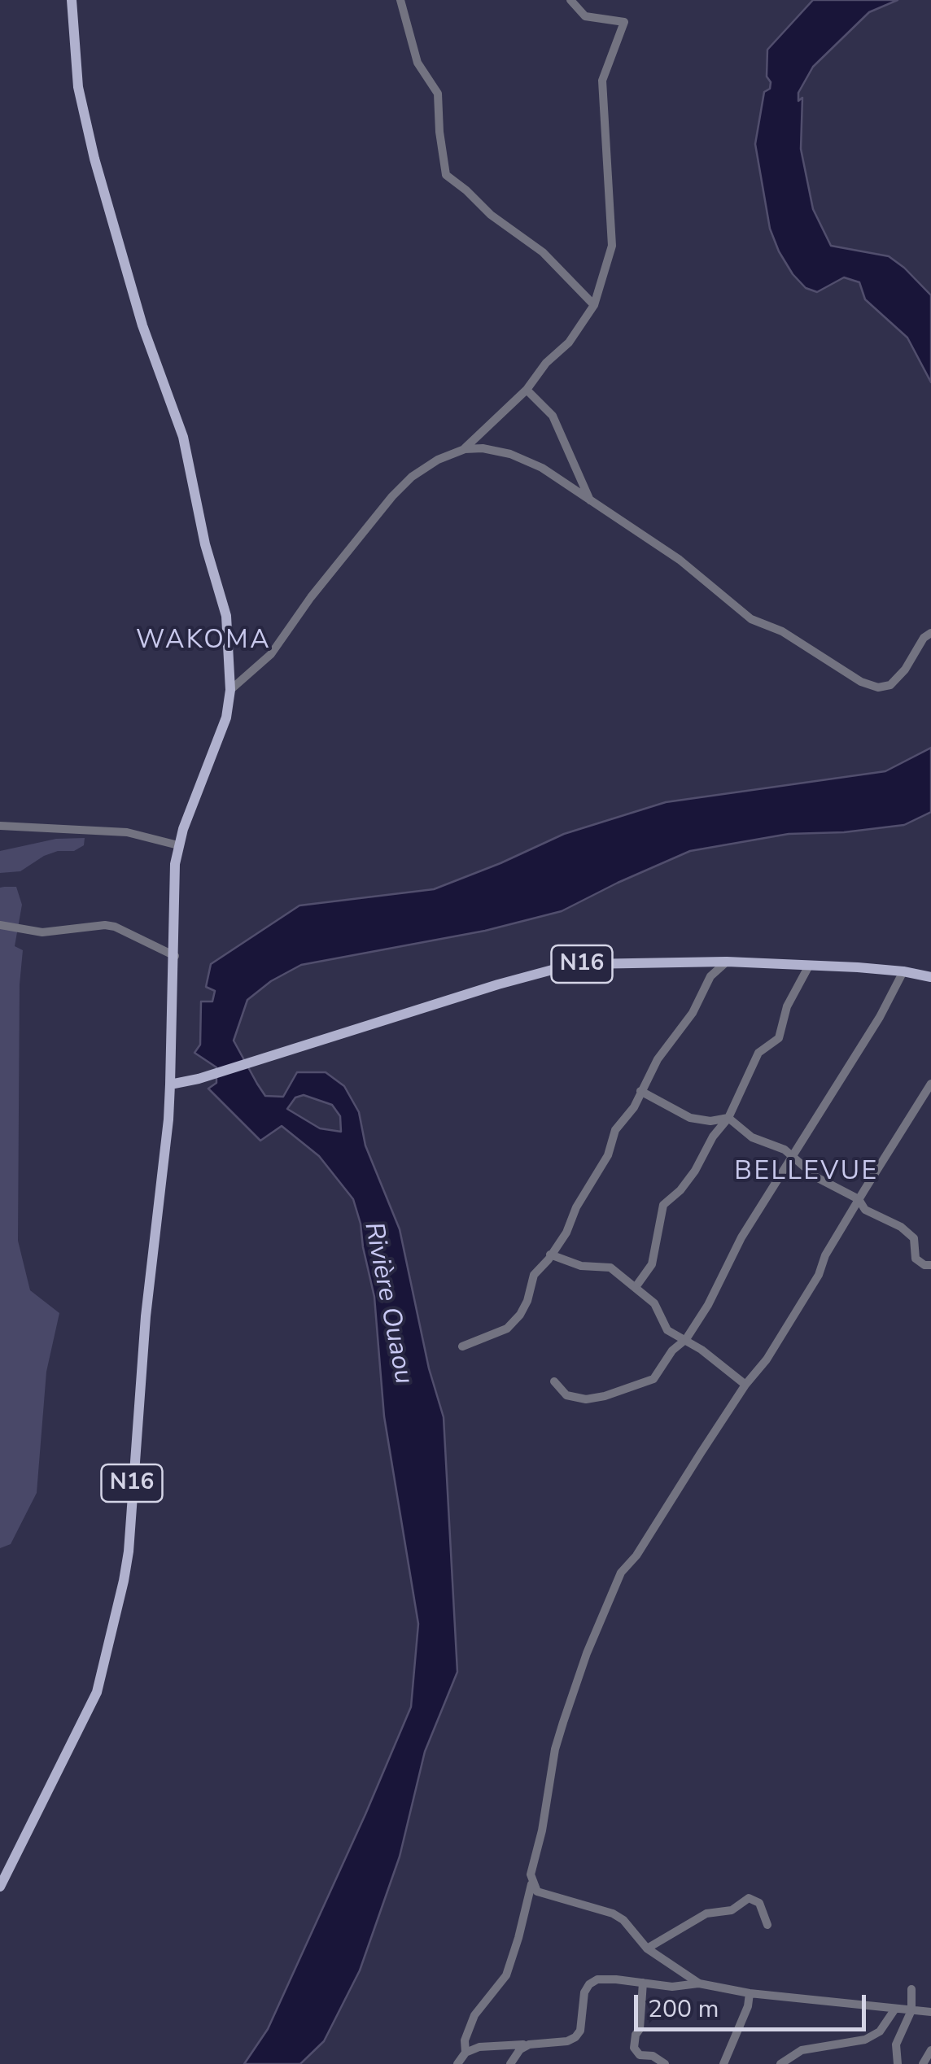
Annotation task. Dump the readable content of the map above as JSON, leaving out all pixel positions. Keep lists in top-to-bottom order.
{
  "streets": {
    "main road": ["N16"]
  },
  "districts": ["WAKOMA", "BELLEVUE"],
  "water": ["Rivière Ouaou"],
  "scale_bar": "200 m"
}
